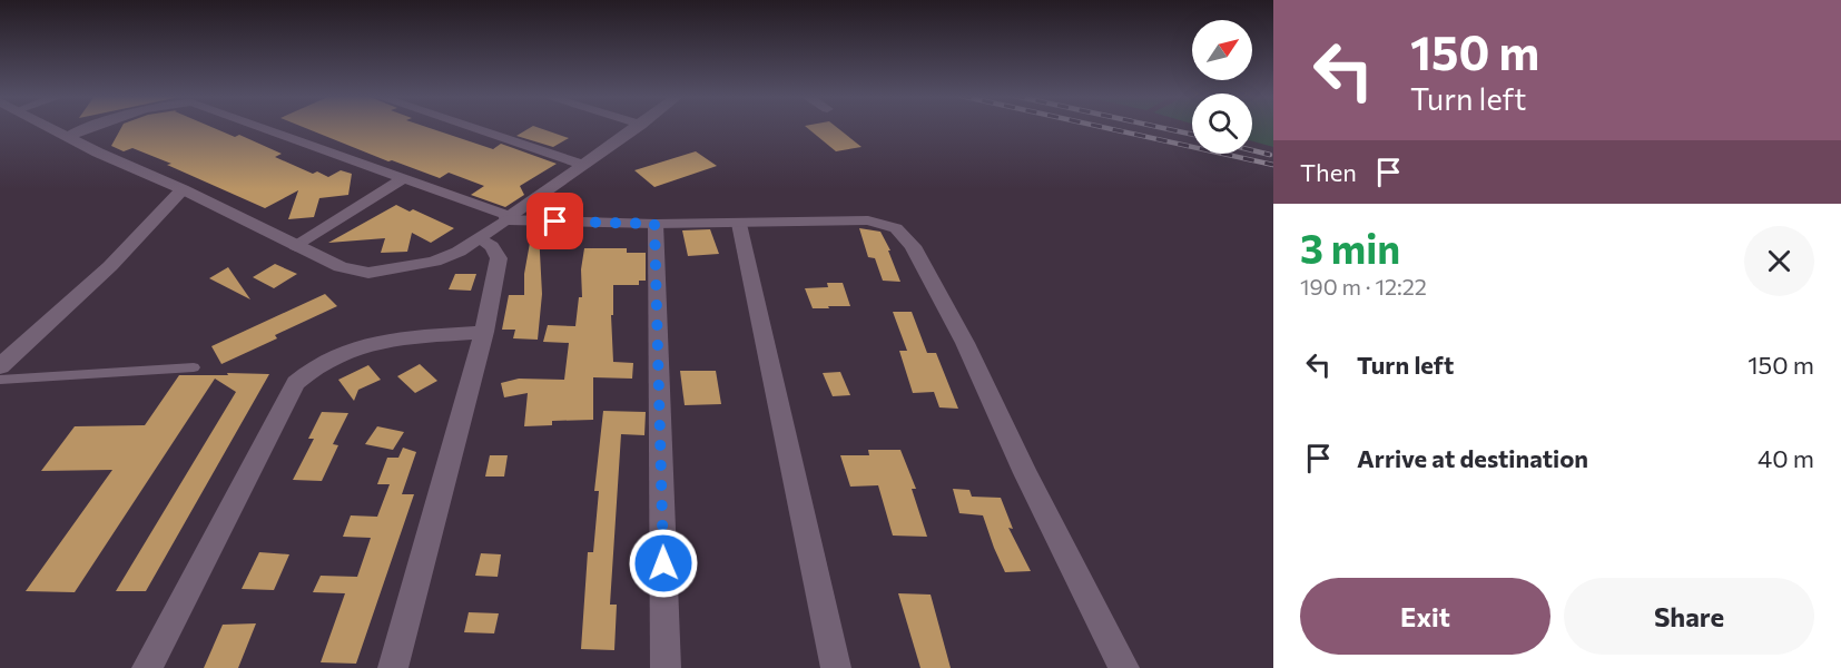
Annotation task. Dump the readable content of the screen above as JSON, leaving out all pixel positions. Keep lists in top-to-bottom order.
{
  "north": "top right",
  "page": {
    "turn": ["150 m", "Turn left"],
    "then": "Then",
    "heading": ["3 min", "190 m · 12:22"],
    "list": [
      {
        "name": "Turn left",
        "value": "150 m"
      },
      {
        "name": "Arrive at destination",
        "value": "40 m"
      }
    ],
    "buttons": ["Exit", "Share"]
  }
}
